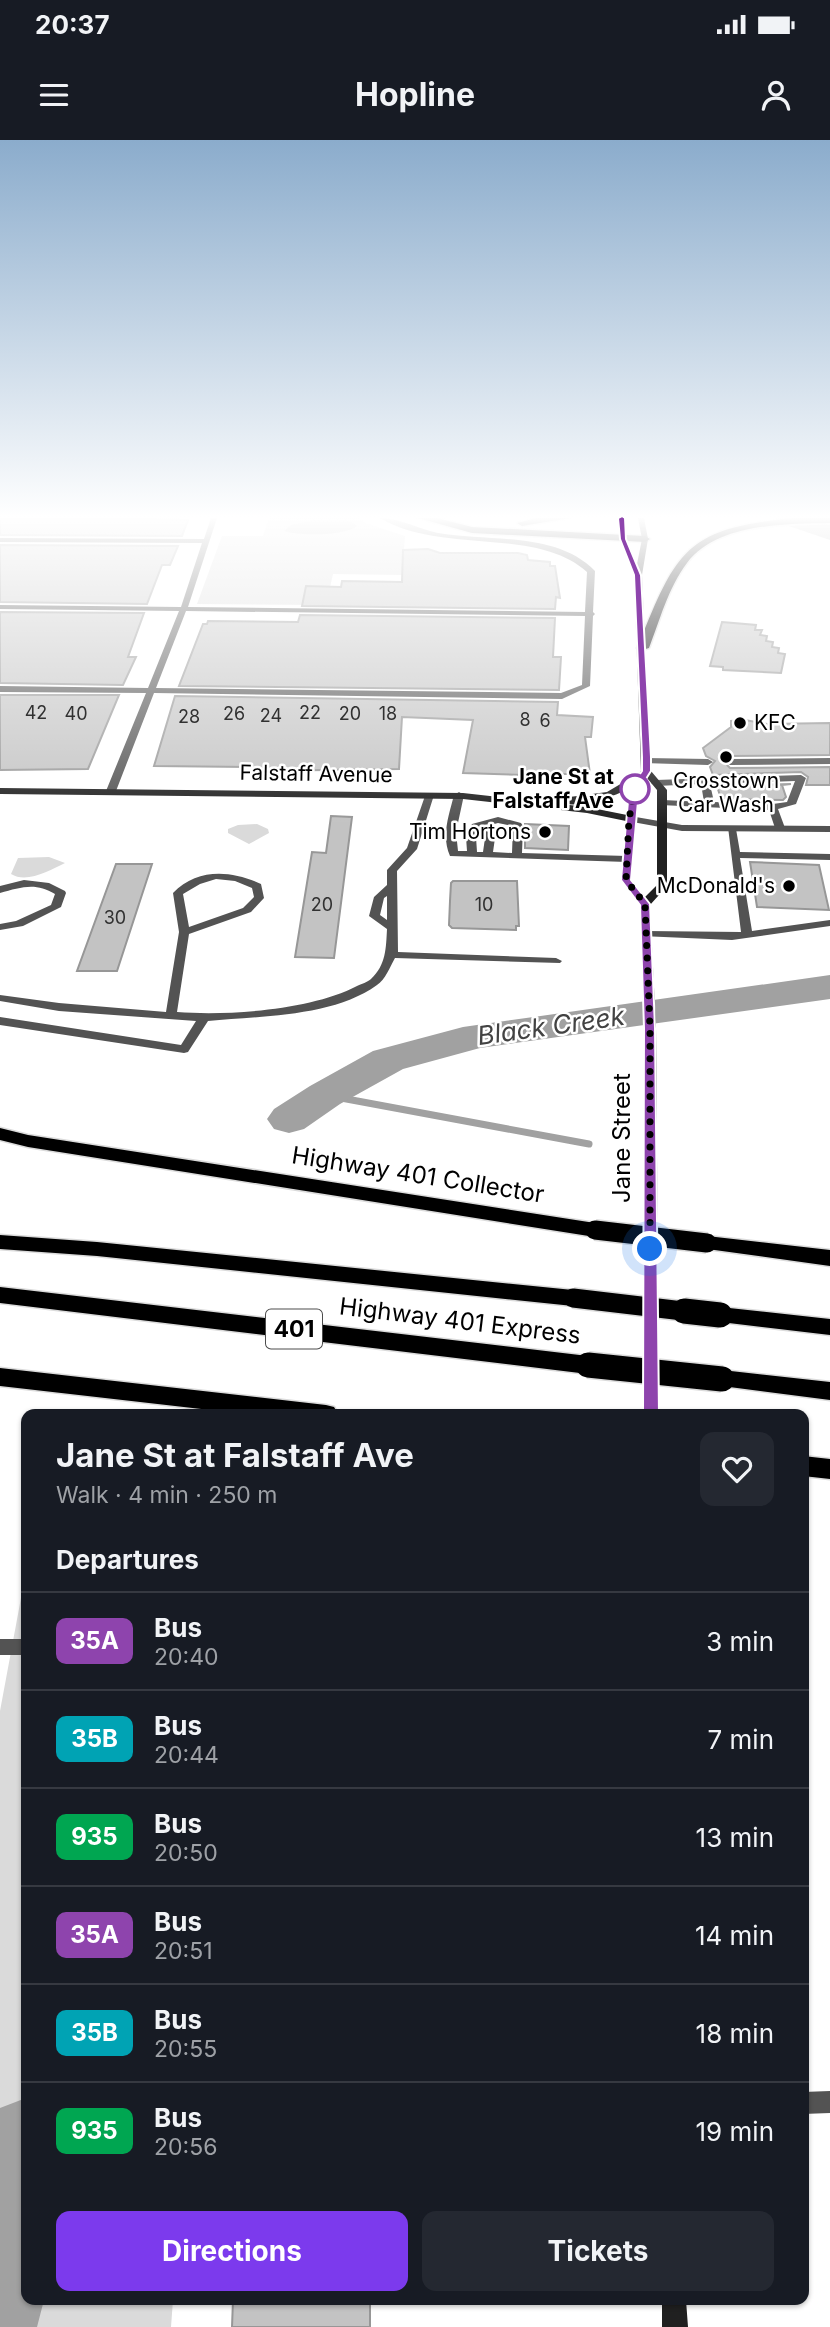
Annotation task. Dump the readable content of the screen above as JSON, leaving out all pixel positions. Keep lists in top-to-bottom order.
{
  "streets": {
    "highway": ["Highway 401 Collector", "Highway 401 Express", "401"],
    "main road": ["Falstaff Avenue", "Jane Street"]
  },
  "water": ["Black Creek"],
  "places": [
    "KFC",
    "Crosstown Car Wash",
    "Jane St at Falstaff Ave",
    "Tim Hortons",
    "McDonald's"
  ],
  "lines": ["bus line 35A"],
  "house_numbers": [
    "42",
    "22",
    "40",
    "26",
    "20",
    "18",
    "24",
    "28",
    "8",
    "6",
    "20",
    "10",
    "30"
  ],
  "page": {
    "status": "20:37",
    "header": "Hopline",
    "heading": [
      ["Jane St at Falstaff Ave", "Walk · 4 min · 250 m"],
      "Departures"
    ],
    "list": [
      {
        "mark": "35A",
        "name": "Bus",
        "note": "20:40",
        "value": "3 min"
      },
      {
        "mark": "35B",
        "name": "Bus",
        "note": "20:44",
        "value": "7 min"
      },
      {
        "mark": "935",
        "name": "Bus",
        "note": "20:50",
        "value": "13 min"
      },
      {
        "mark": "35A",
        "name": "Bus",
        "note": "20:51",
        "value": "14 min"
      },
      {
        "mark": "35B",
        "name": "Bus",
        "note": "20:55",
        "value": "18 min"
      },
      {
        "mark": "935",
        "name": "Bus",
        "note": "20:56",
        "value": "19 min"
      }
    ],
    "buttons": ["Directions", "Tickets"]
  }
}
